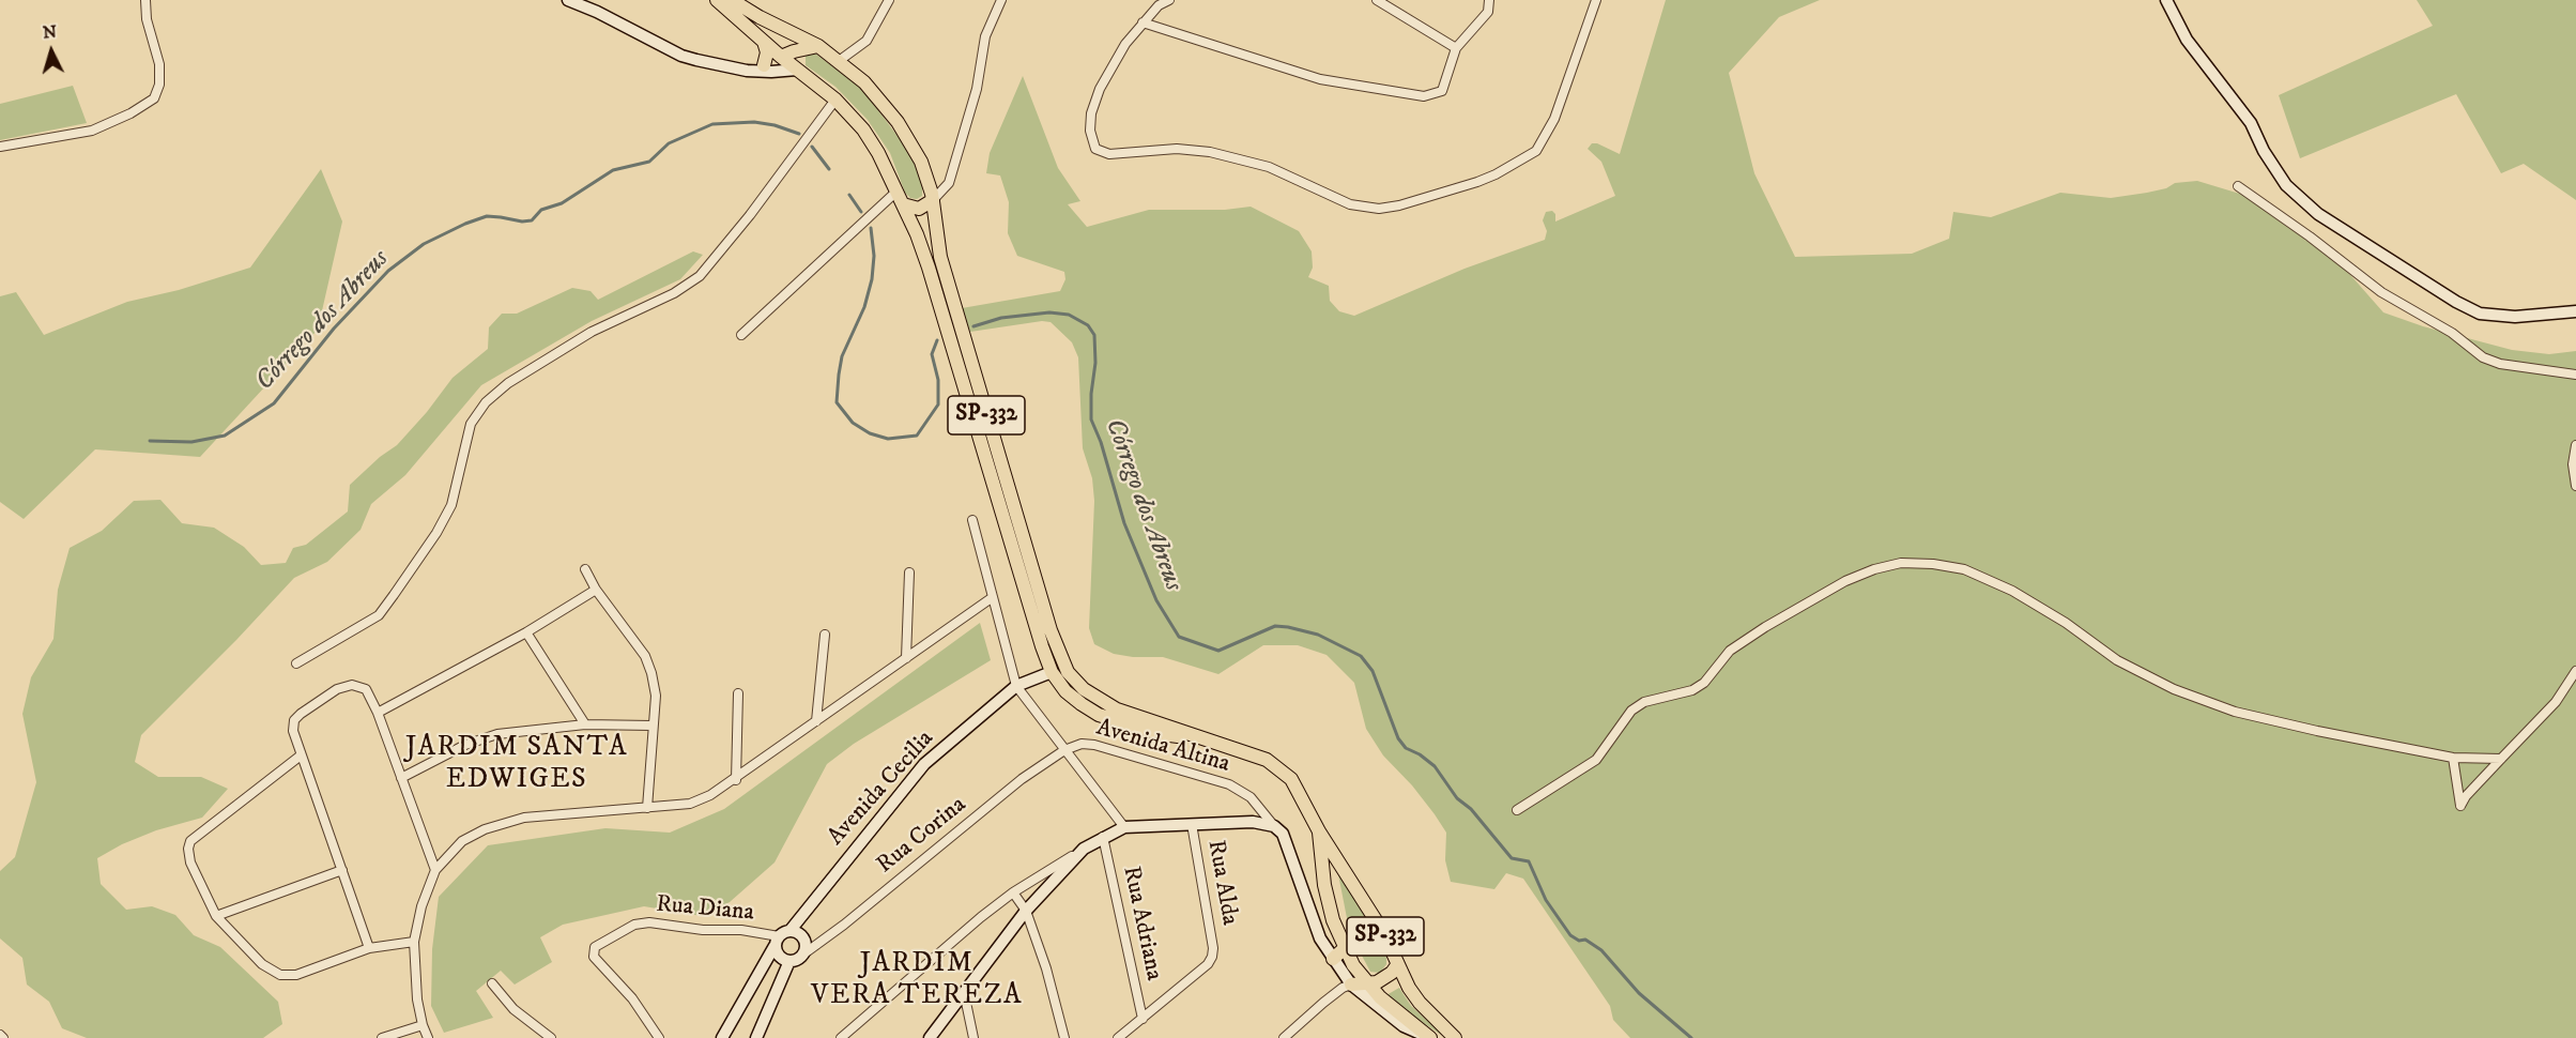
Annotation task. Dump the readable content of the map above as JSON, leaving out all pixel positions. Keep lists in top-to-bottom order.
{
  "streets": {
    "main road": ["SP-332"],
    "street": [
      "Avenida Altina",
      "Avenida Cecilia",
      "Rua Corina",
      "Rua Alda",
      "Rua Diana",
      "Rua Adriana"
    ]
  },
  "crossings": [
    ["SP-332", "Avenida Cecilia"],
    ["Avenida Altina", "Rua Corina"],
    ["Avenida Cecilia", "Rua Corina"],
    ["Avenida Cecilia", "Rua Diana"],
    ["Rua Corina", "Rua Diana"],
    ["Rua Alda", "Rua Adriana"]
  ],
  "districts": ["JARDIM SANTA EDWIGES", "JARDIM VERA TEREZA"],
  "water": ["Córrego dos Abreus"],
  "north": "top"
}
